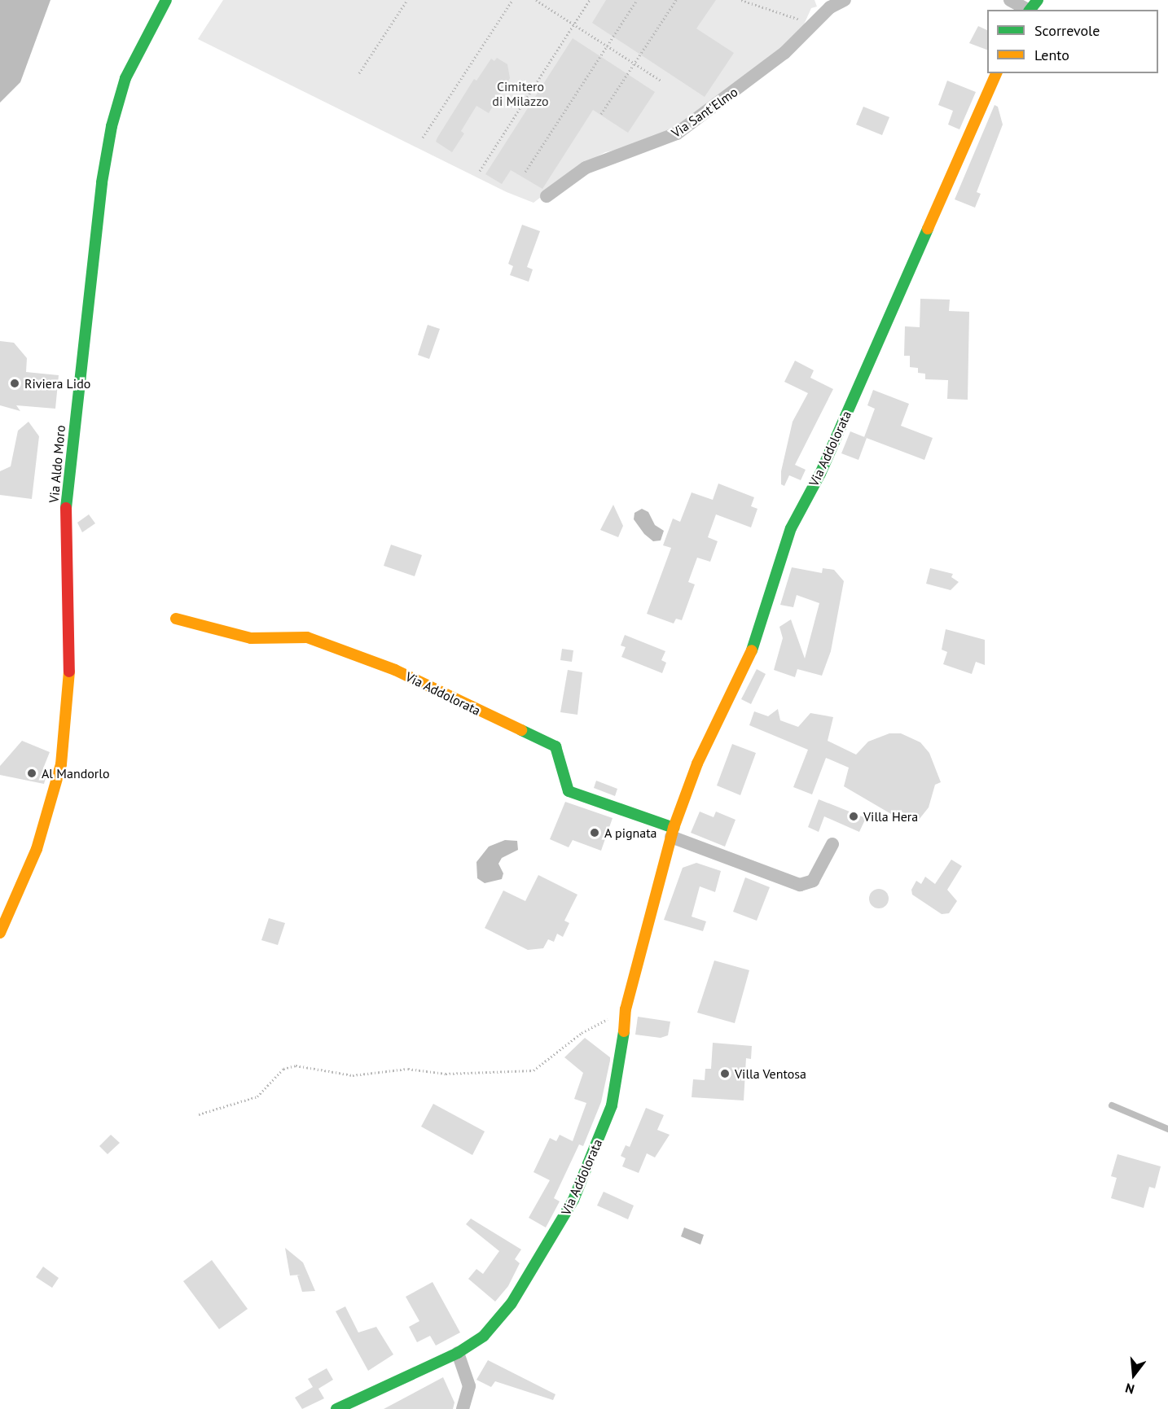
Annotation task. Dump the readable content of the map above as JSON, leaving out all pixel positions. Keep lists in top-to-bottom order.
{
  "streets": {
    "street": ["Via Sant'Elmo", "Via Addolorata", "Via Aldo Moro"]
  },
  "parks": ["Cimitero di Milazzo"],
  "places": [
    "Riviera Lido",
    "Al Mandorlo",
    "Villa Hera",
    "A pignata",
    "Villa Ventosa"
  ],
  "legend": ["Scorrevole", "Lento"],
  "north": "bottom"
}
